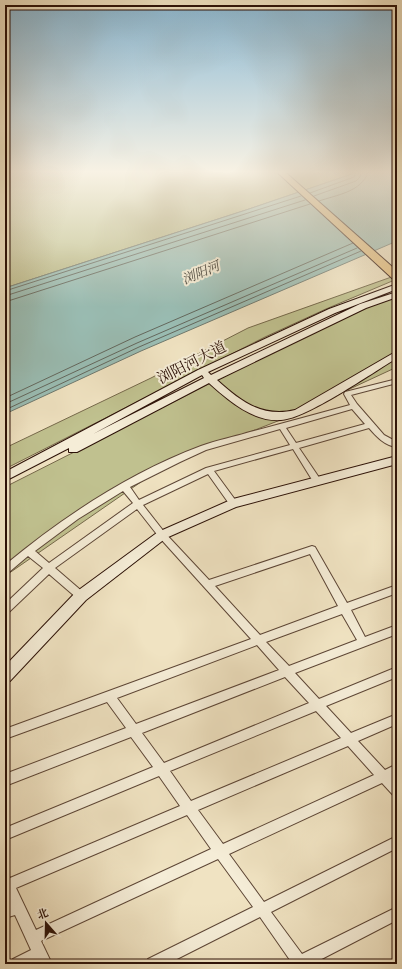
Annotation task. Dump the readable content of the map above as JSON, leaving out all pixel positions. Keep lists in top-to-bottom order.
{
  "streets": {
    "main road": ["浏阳河大道"]
  },
  "water": ["浏阳河"],
  "north": "top"
}
